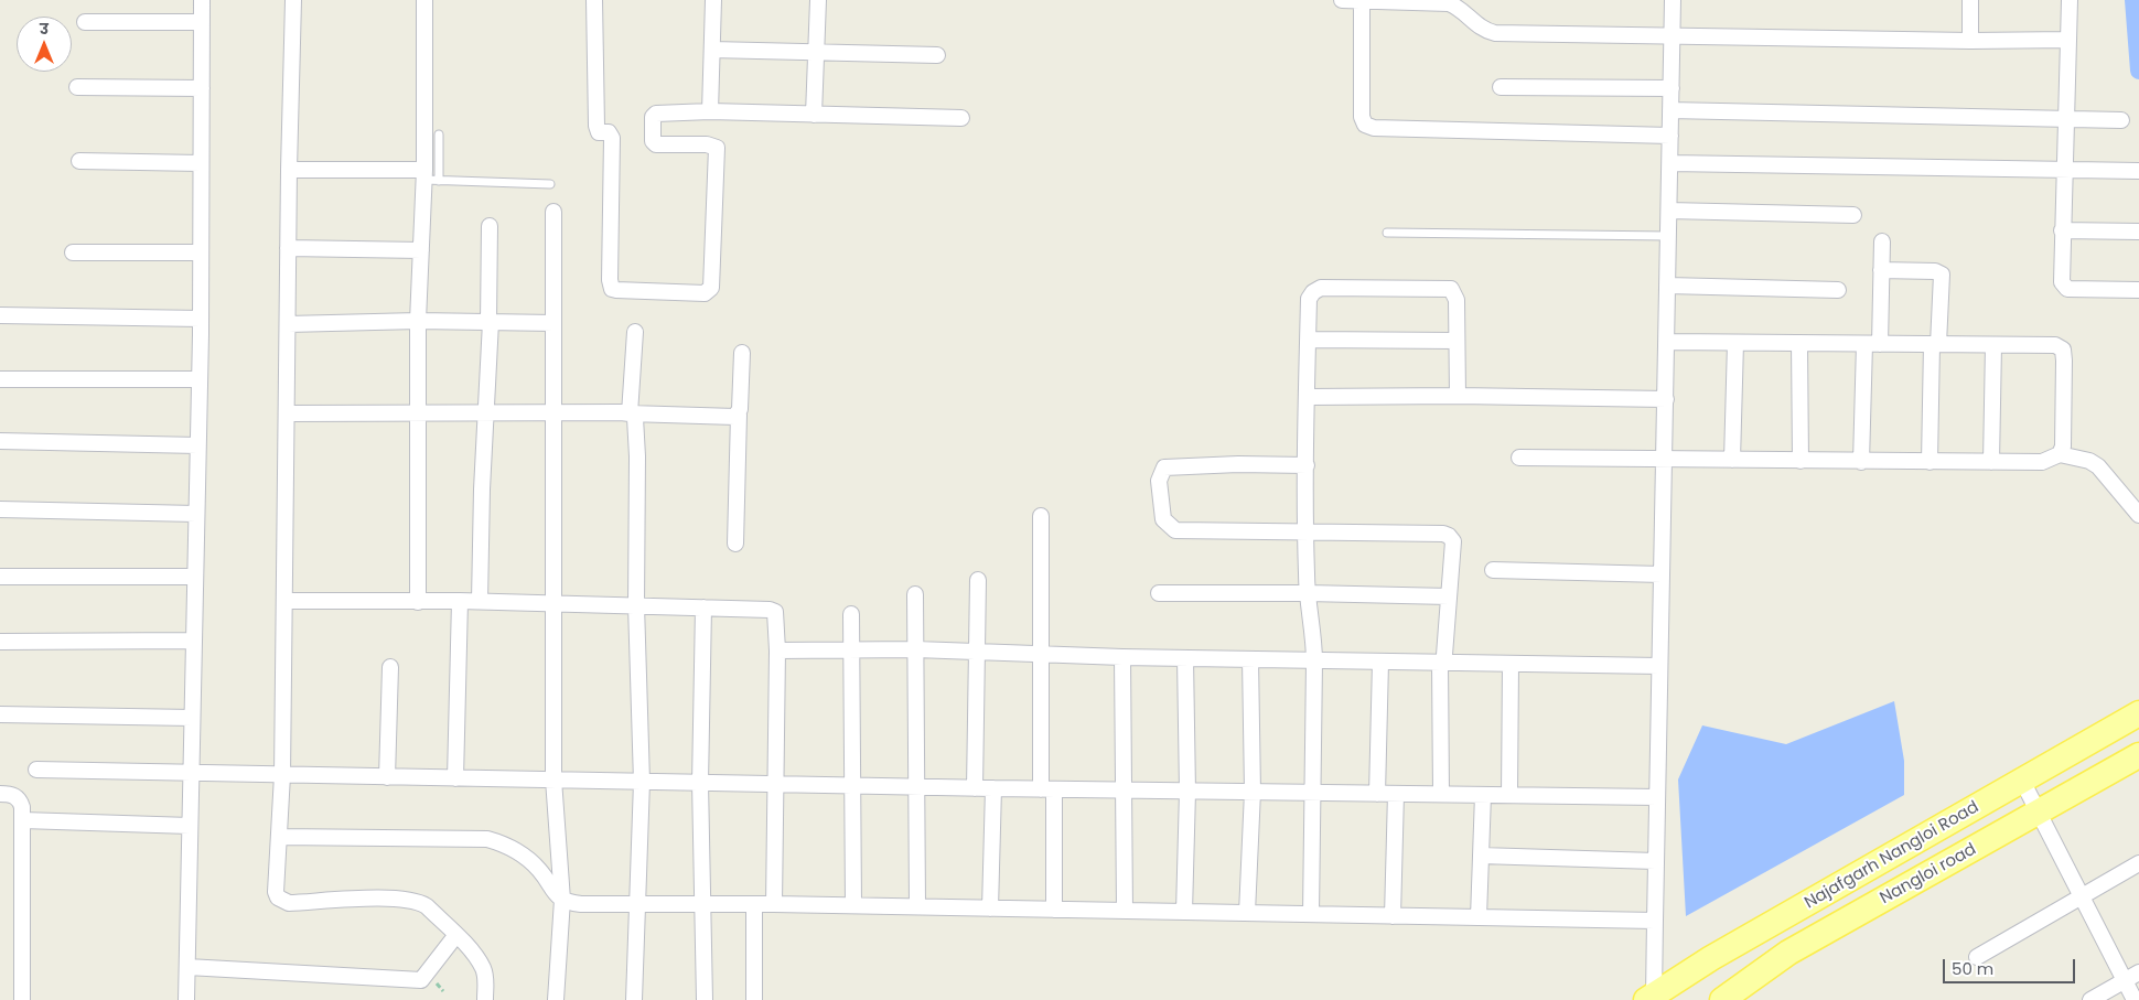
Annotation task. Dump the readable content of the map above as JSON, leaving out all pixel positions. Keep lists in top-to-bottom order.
{
  "streets": {
    "main road": ["Najafgarh Nangloi Road", "Nangloi road"]
  },
  "scale_bar": "50 m",
  "north": "top"
}
